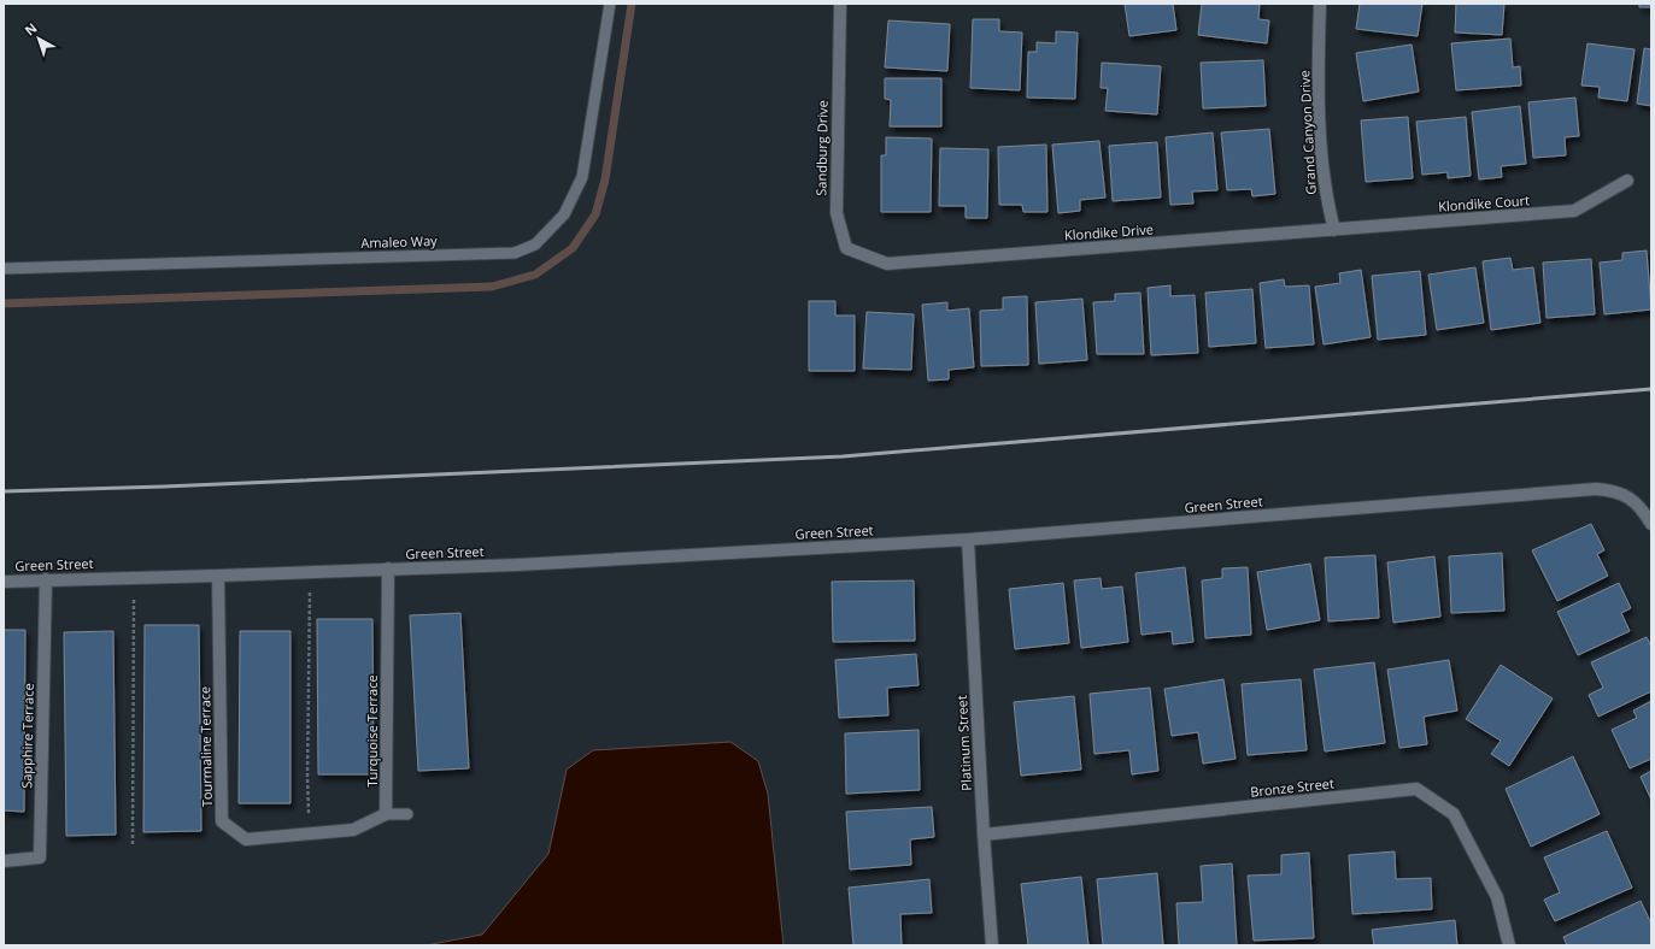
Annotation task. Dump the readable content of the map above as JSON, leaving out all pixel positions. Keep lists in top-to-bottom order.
{
  "streets": {
    "street": [
      "Grand Canyon Drive",
      "Sandburg Drive",
      "Klondike Court",
      "Klondike Drive",
      "Green Street",
      "Turquoise Terrace",
      "Sapphire Terrace",
      "Platinum Street",
      "Tourmaline Terrace",
      "Bronze Street"
    ],
    "lane": ["Amaleo Way"]
  },
  "crossings": [
    ["Grand Canyon Drive", "Klondike Court"],
    ["Grand Canyon Drive", "Klondike Drive"],
    ["Sandburg Drive", "Klondike Drive"],
    ["Klondike Court", "Klondike Drive"],
    ["Green Street", "Turquoise Terrace"],
    ["Green Street", "Sapphire Terrace"],
    ["Green Street", "Platinum Street"],
    ["Green Street", "Tourmaline Terrace"],
    ["Platinum Street", "Bronze Street"]
  ],
  "north": "top left"
}
